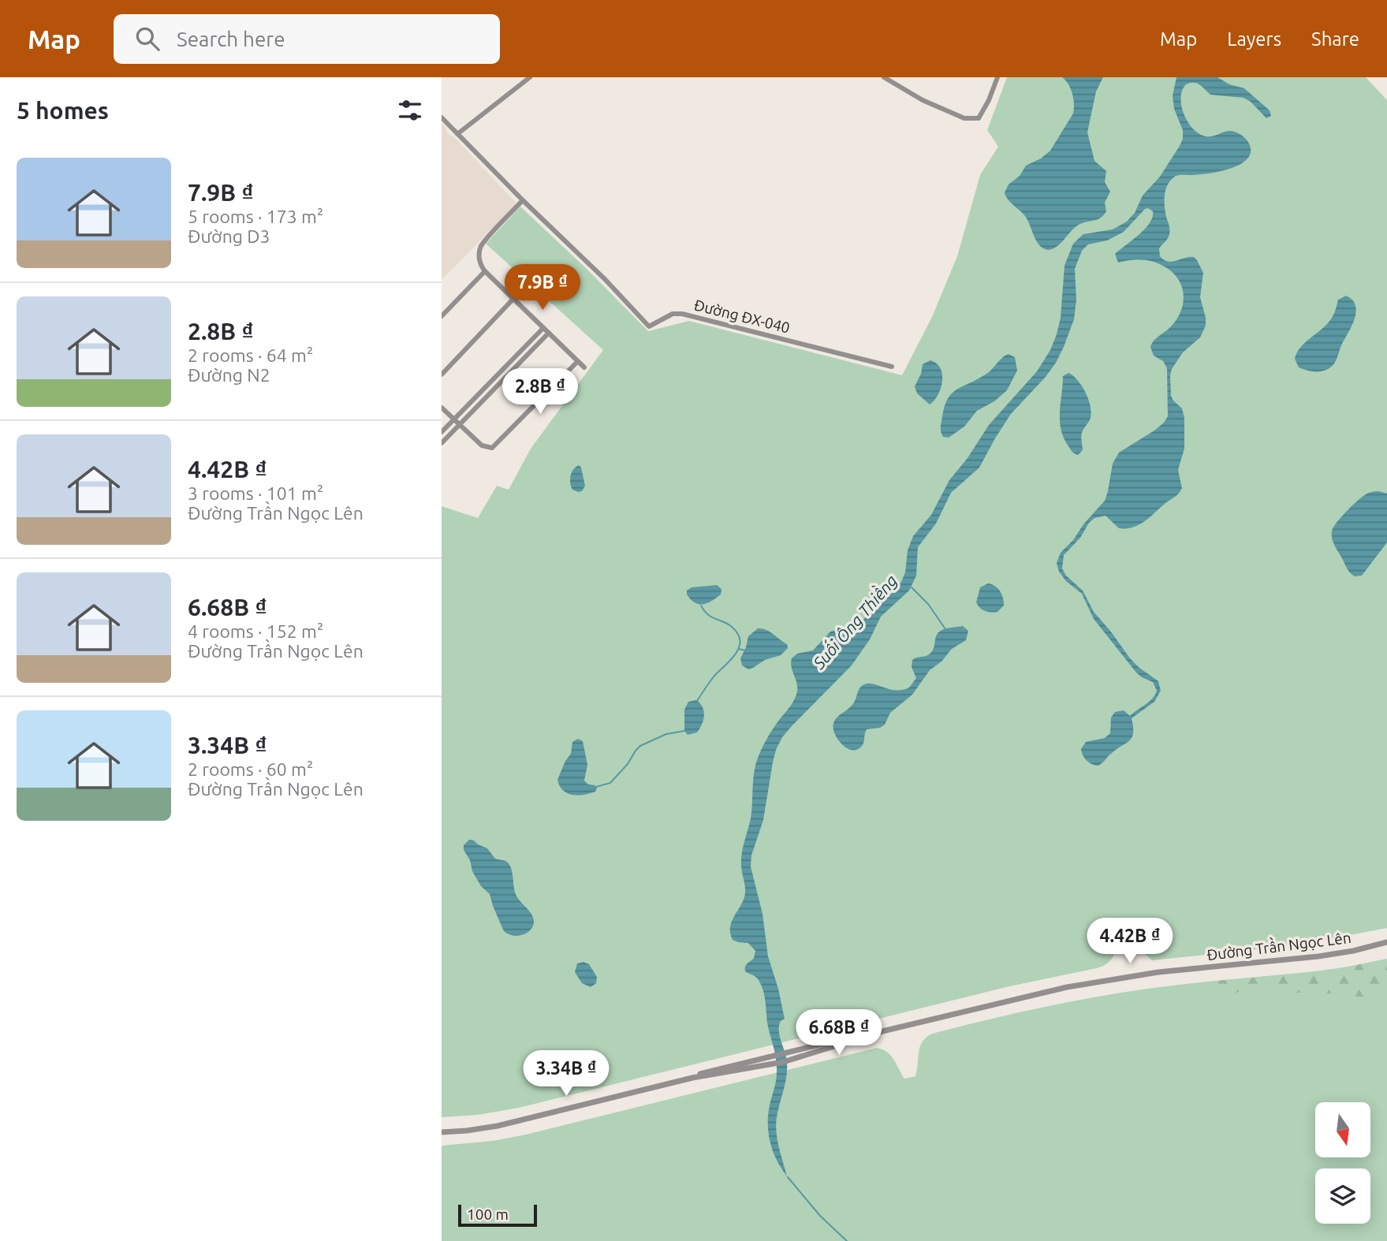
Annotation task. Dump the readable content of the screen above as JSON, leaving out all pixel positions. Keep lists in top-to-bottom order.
{
  "streets": {
    "street": ["Đường ĐX-040", "Đường Trần Ngọc Lên"]
  },
  "water": ["Suối Ông Thiềng"],
  "scale_bar": "100 m",
  "north": "bottom",
  "page": {
    "header": "Map",
    "search": "Search here",
    "nav": ["Map", "Layers", "Share"],
    "heading": "5 homes",
    "list": [
      {
        "name": "7.9B ₫",
        "note": "5 rooms · 173 m² · Đường D3"
      },
      {
        "name": "2.8B ₫",
        "note": "2 rooms · 64 m² · Đường N2"
      },
      {
        "name": "4.42B ₫",
        "note": "3 rooms · 101 m² · Đường Trần Ngọc Lên"
      },
      {
        "name": "6.68B ₫",
        "note": "4 rooms · 152 m² · Đường Trần Ngọc Lên"
      },
      {
        "name": "3.34B ₫",
        "note": "2 rooms · 60 m² · Đường Trần Ngọc Lên"
      }
    ],
    "price": [
      "7.9B ₫",
      "2.8B ₫",
      "4.42B ₫",
      "6.68B ₫",
      "3.34B ₫"
    ],
    "scale": "100 m"
  }
}
